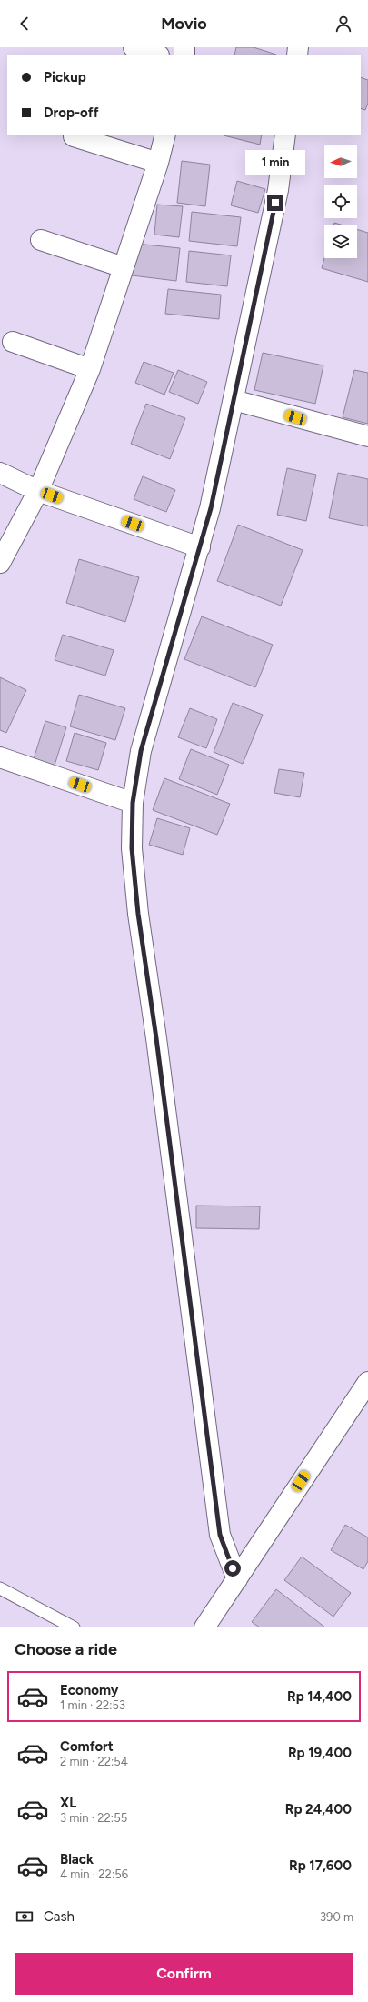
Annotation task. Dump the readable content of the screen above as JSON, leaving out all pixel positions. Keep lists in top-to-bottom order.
{
  "north": "left",
  "page": {
    "header": "Movio",
    "banner": ["Pickup", "Drop-off"],
    "bubble": "1 min",
    "heading": "Choose a ride",
    "list": [
      {
        "name": "Economy",
        "note": "1 min · 22:53",
        "value": "Rp 14,400"
      },
      {
        "name": "Comfort",
        "note": "2 min · 22:54",
        "value": "Rp 19,400"
      },
      {
        "name": "XL",
        "note": "3 min · 22:55",
        "value": "Rp 24,400"
      },
      {
        "name": "Black",
        "note": "4 min · 22:56",
        "value": "Rp 17,600"
      }
    ],
    "pay": ["Cash", "390 m"],
    "buttons": "Confirm"
  }
}
